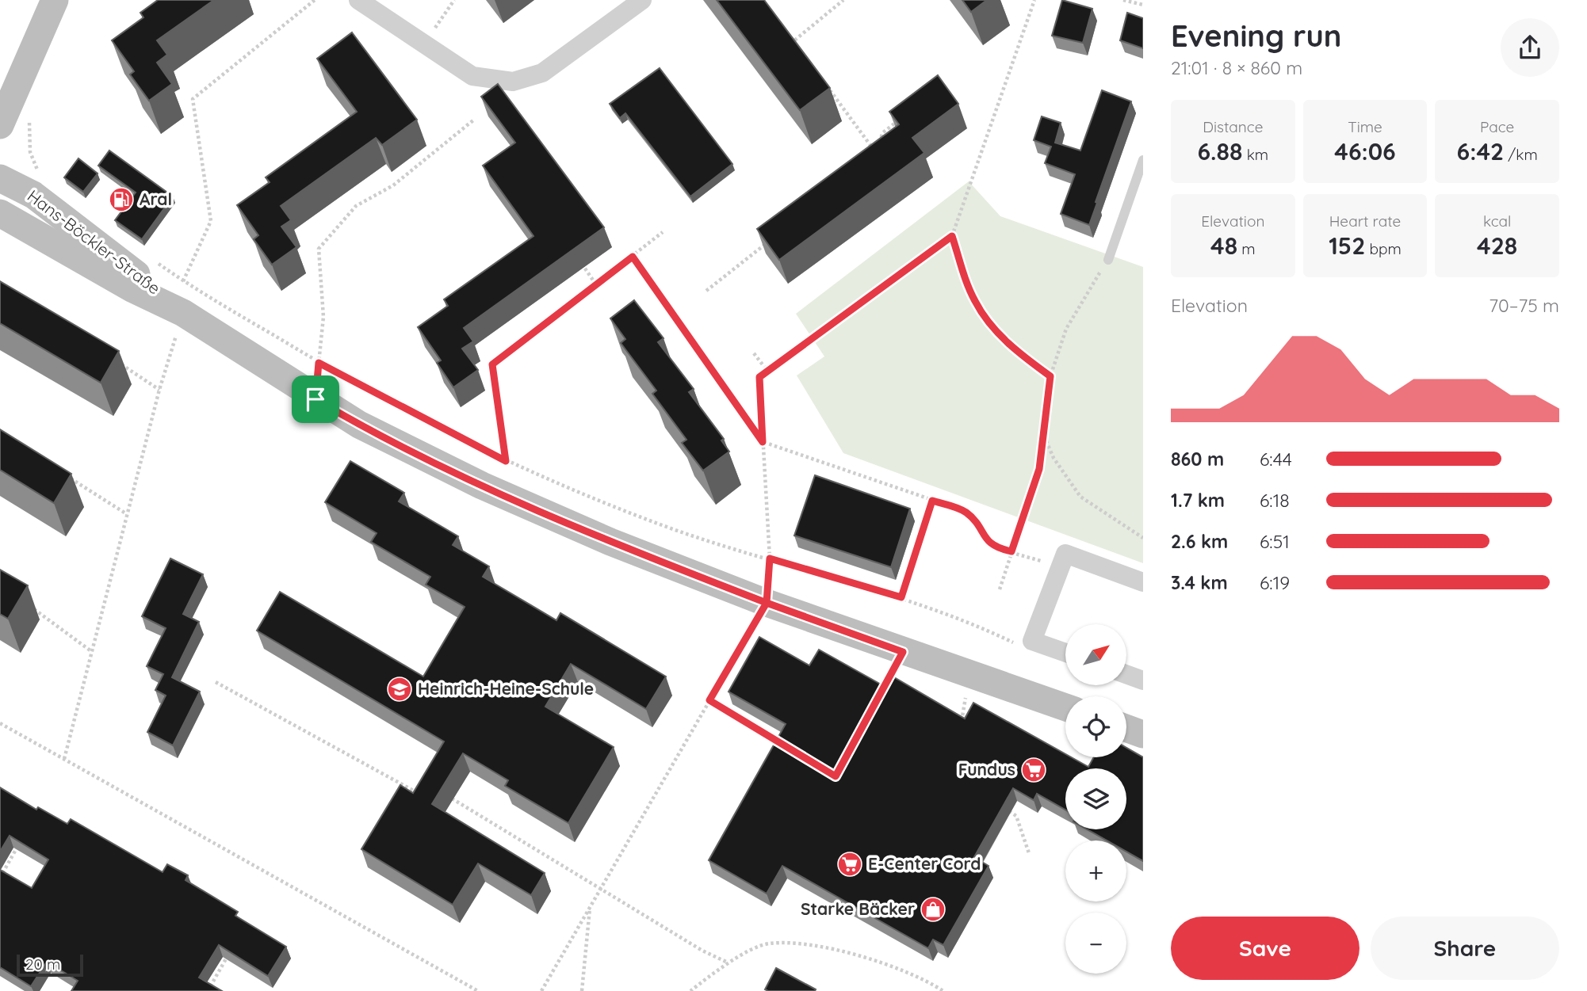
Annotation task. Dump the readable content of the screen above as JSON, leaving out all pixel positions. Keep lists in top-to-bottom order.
{
  "streets": {
    "street": ["Hans-Böckler-Straße"]
  },
  "places": {
    "fuel station": ["Aral"],
    "school or university": ["Heinrich-Heine-Schule"],
    "supermarket": ["Fundus", "E-Center Cord"],
    "shop": ["Starke Bäcker"]
  },
  "scale_bar": "20 m",
  "north": "top right",
  "page": {
    "heading": ["Evening run", "21:01 · 8 × 860 m"],
    "stats": [
      ["Distance", "6.88 km"],
      ["Time", "46:06"],
      ["Pace", "6:42 /km"],
      ["Elevation", "48 m"],
      ["Heart rate", "152 bpm"],
      ["kcal", "428"]
    ],
    "chart": ["Elevation", "70–75 m"],
    "list": [
      {
        "name": "860 m",
        "note": "6:44"
      },
      {
        "name": "1.7 km",
        "note": "6:18"
      },
      {
        "name": "2.6 km",
        "note": "6:51"
      },
      {
        "name": "3.4 km",
        "note": "6:19"
      }
    ],
    "map_buttons": ["+", "−"],
    "buttons": ["Save", "Share"],
    "scale": "20 m"
  }
}
